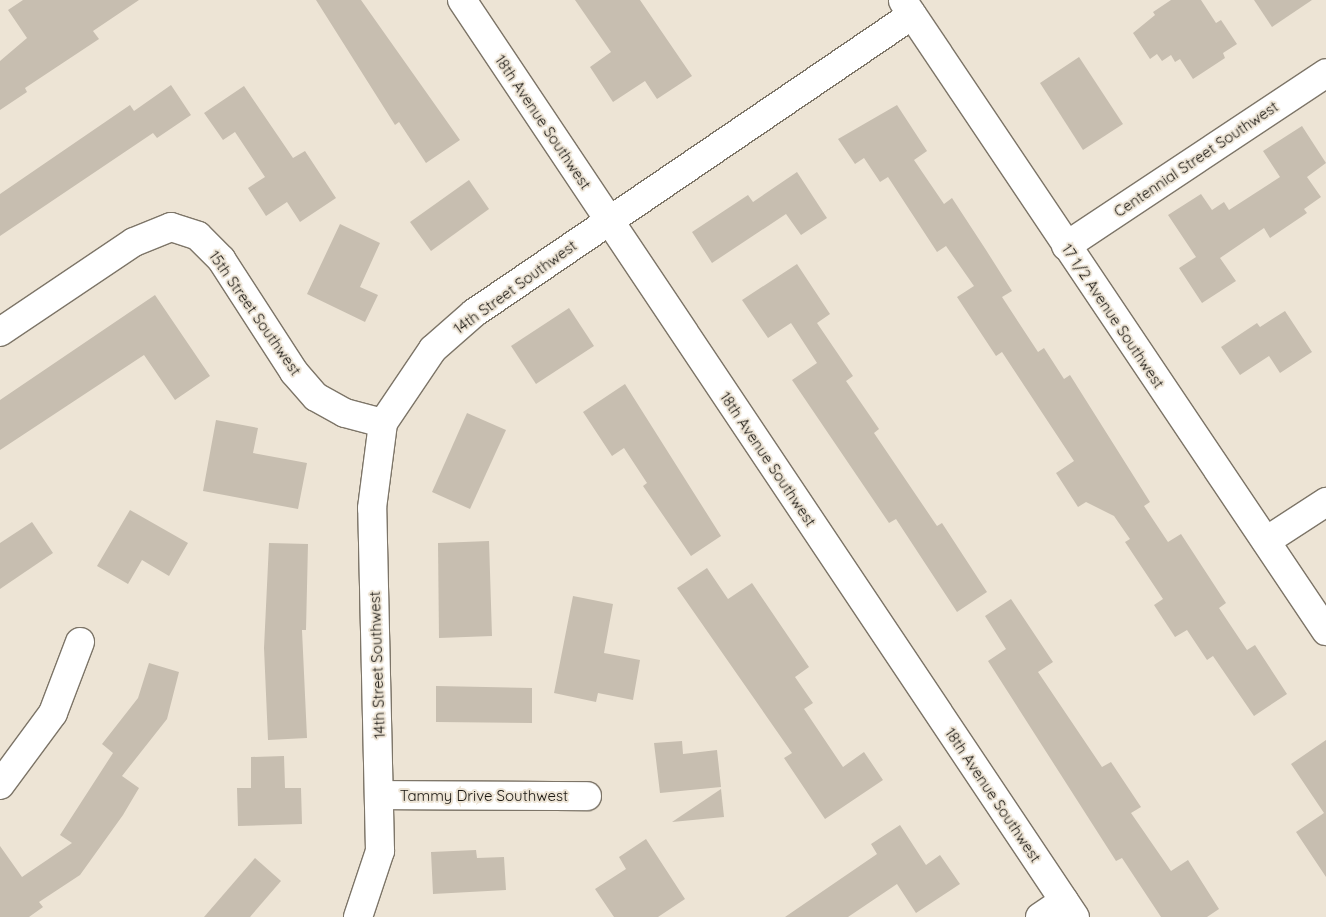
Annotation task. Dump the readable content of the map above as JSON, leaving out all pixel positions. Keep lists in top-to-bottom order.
{
  "streets": {
    "street": [
      "18th Avenue Southwest",
      "Centennial Street Southwest",
      "14th Street Southwest",
      "15th Street Southwest",
      "17 1/2 Avenue Southwest",
      "Tammy Drive Southwest"
    ]
  },
  "crossings": [
    ["18th Avenue Southwest", "14th Street Southwest"],
    ["Centennial Street Southwest", "17 1/2 Avenue Southwest"],
    ["14th Street Southwest", "15th Street Southwest"],
    ["14th Street Southwest", "17 1/2 Avenue Southwest"],
    ["14th Street Southwest", "Tammy Drive Southwest"]
  ]
}
